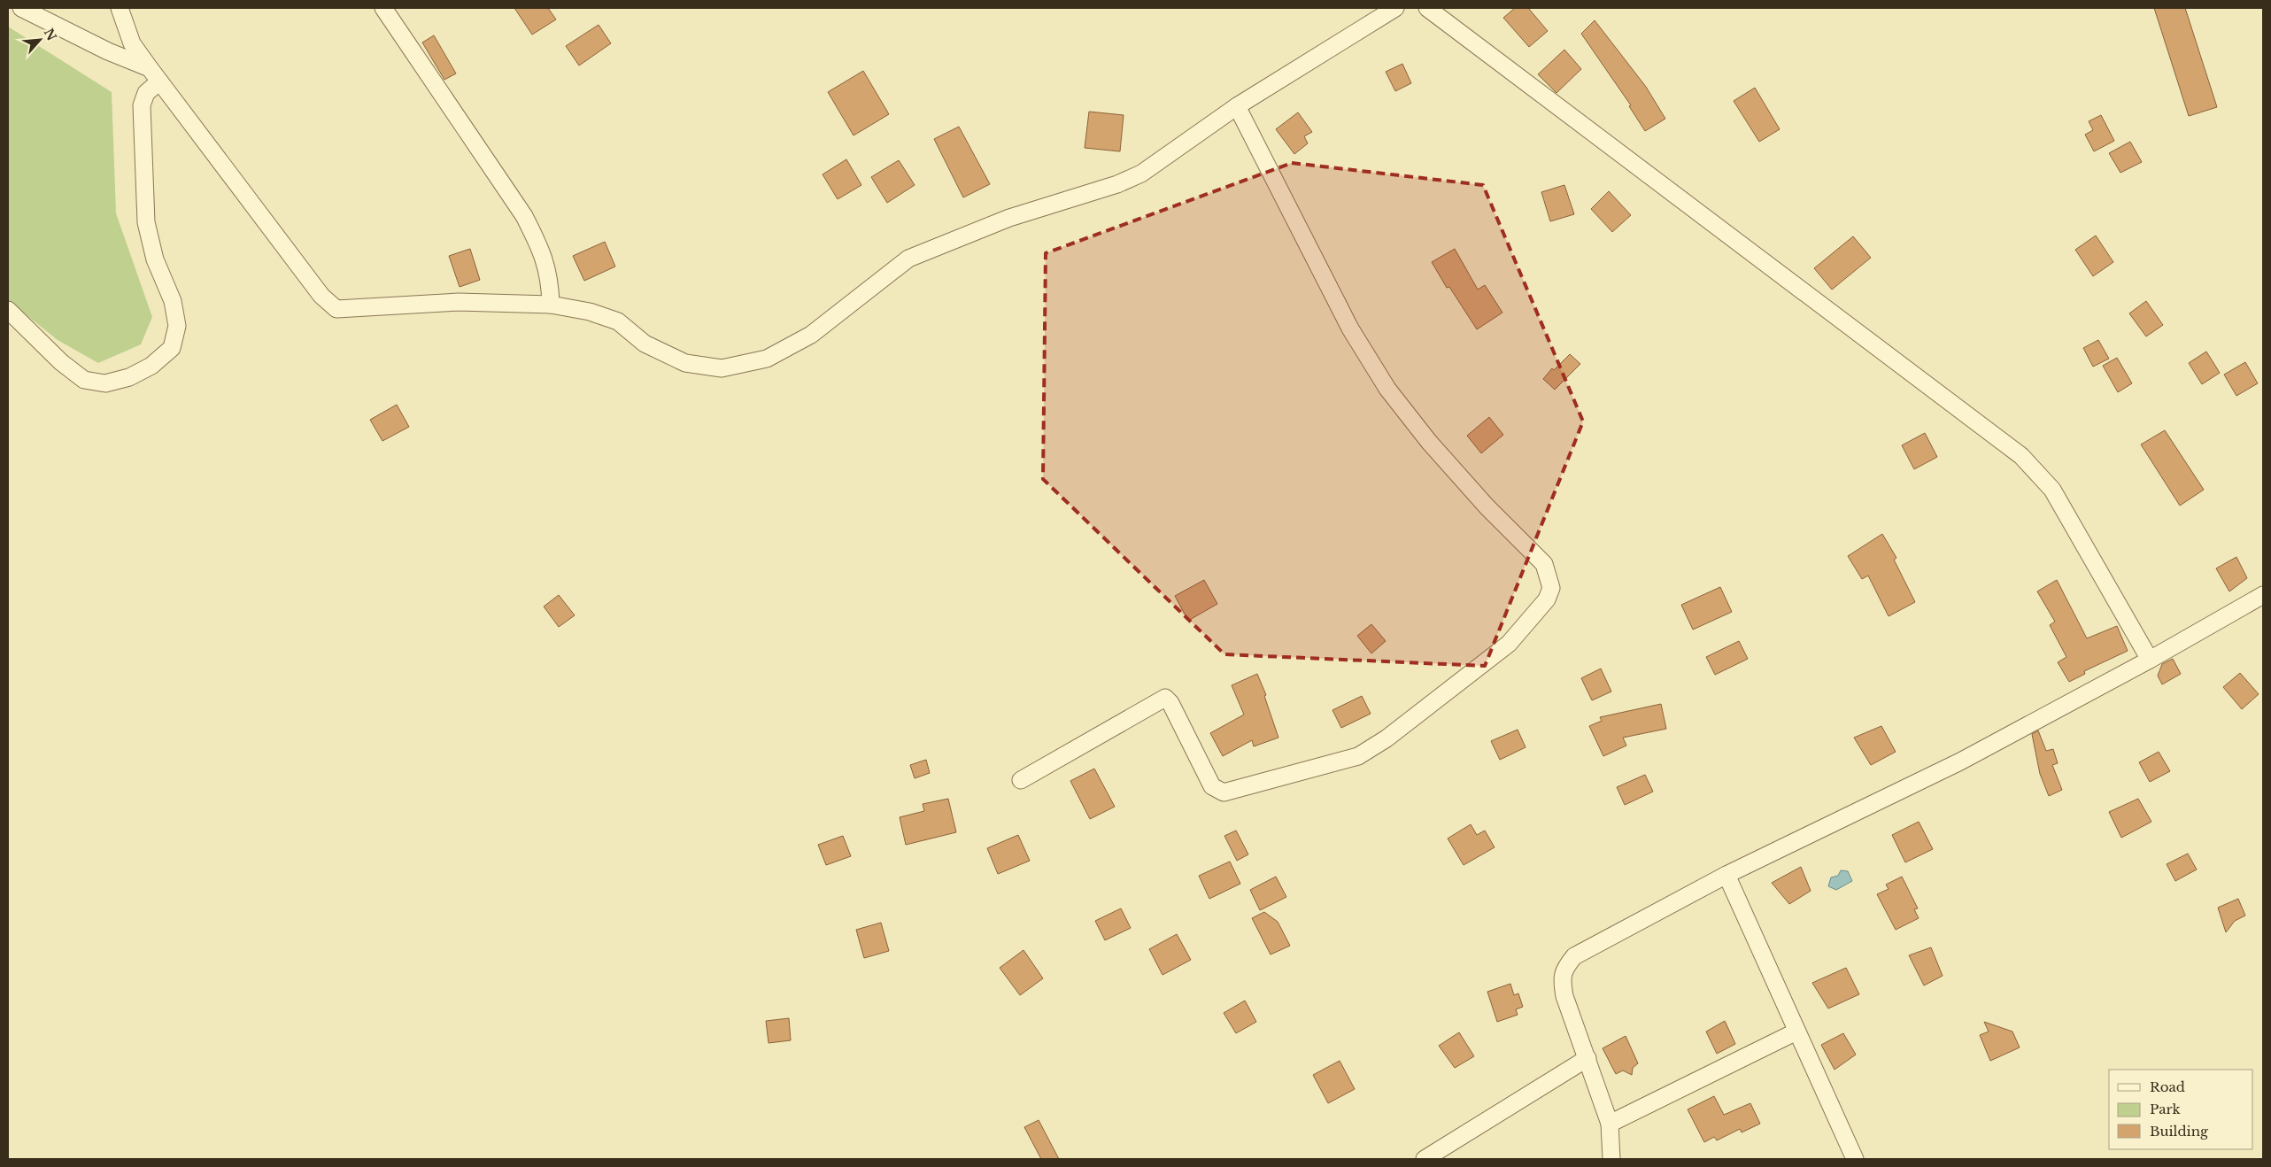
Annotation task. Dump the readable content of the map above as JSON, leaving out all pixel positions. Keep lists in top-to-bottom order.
{
  "legend": ["Road", "Park", "Building"],
  "north": "top right"
}
